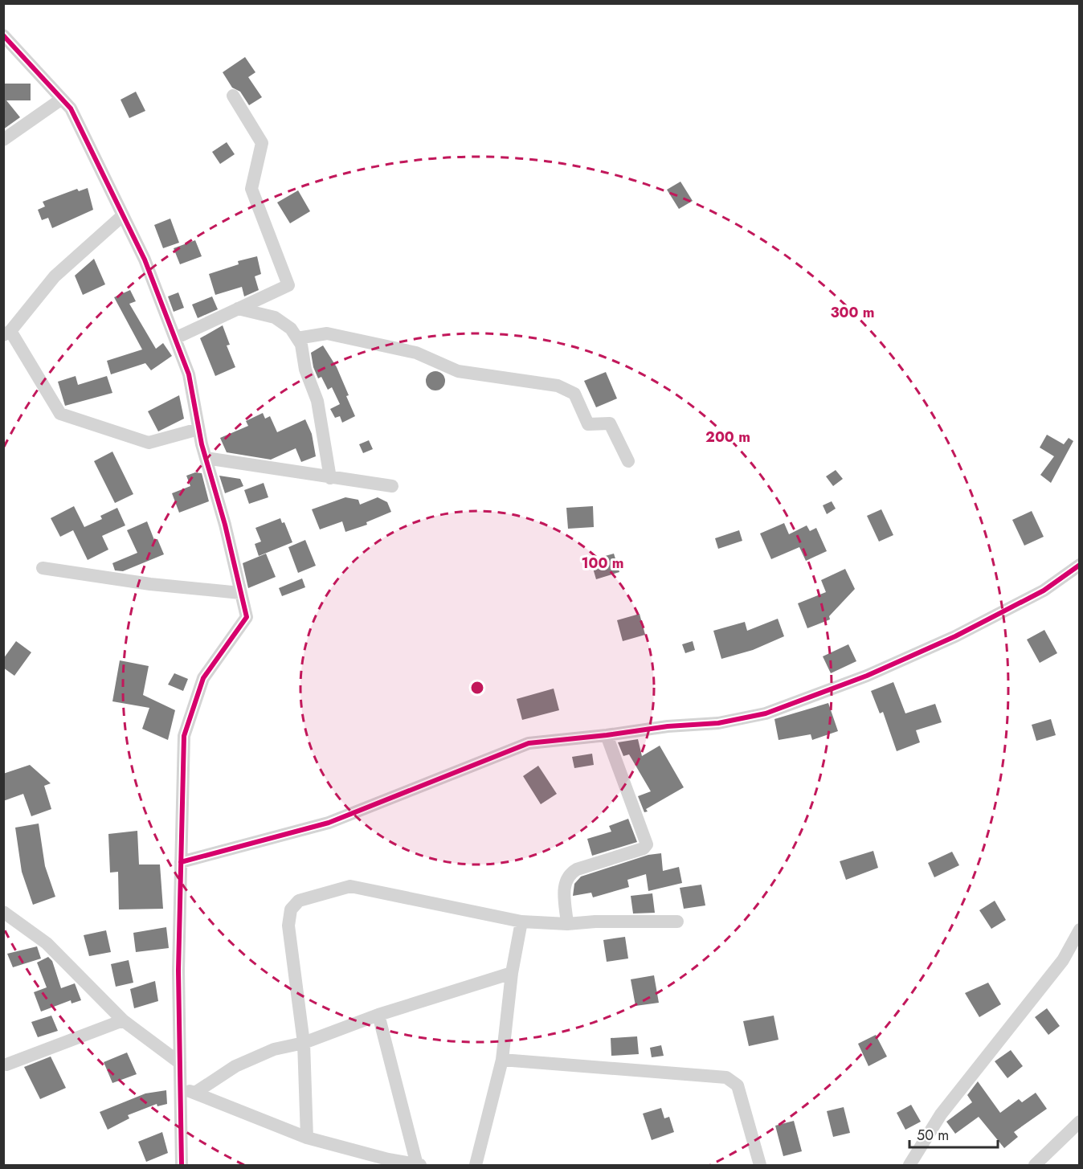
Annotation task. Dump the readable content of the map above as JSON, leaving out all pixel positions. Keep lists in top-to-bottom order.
{
  "scale_bar": "50 m",
  "rings": ["300 m", "200 m", "100 m"]
}
